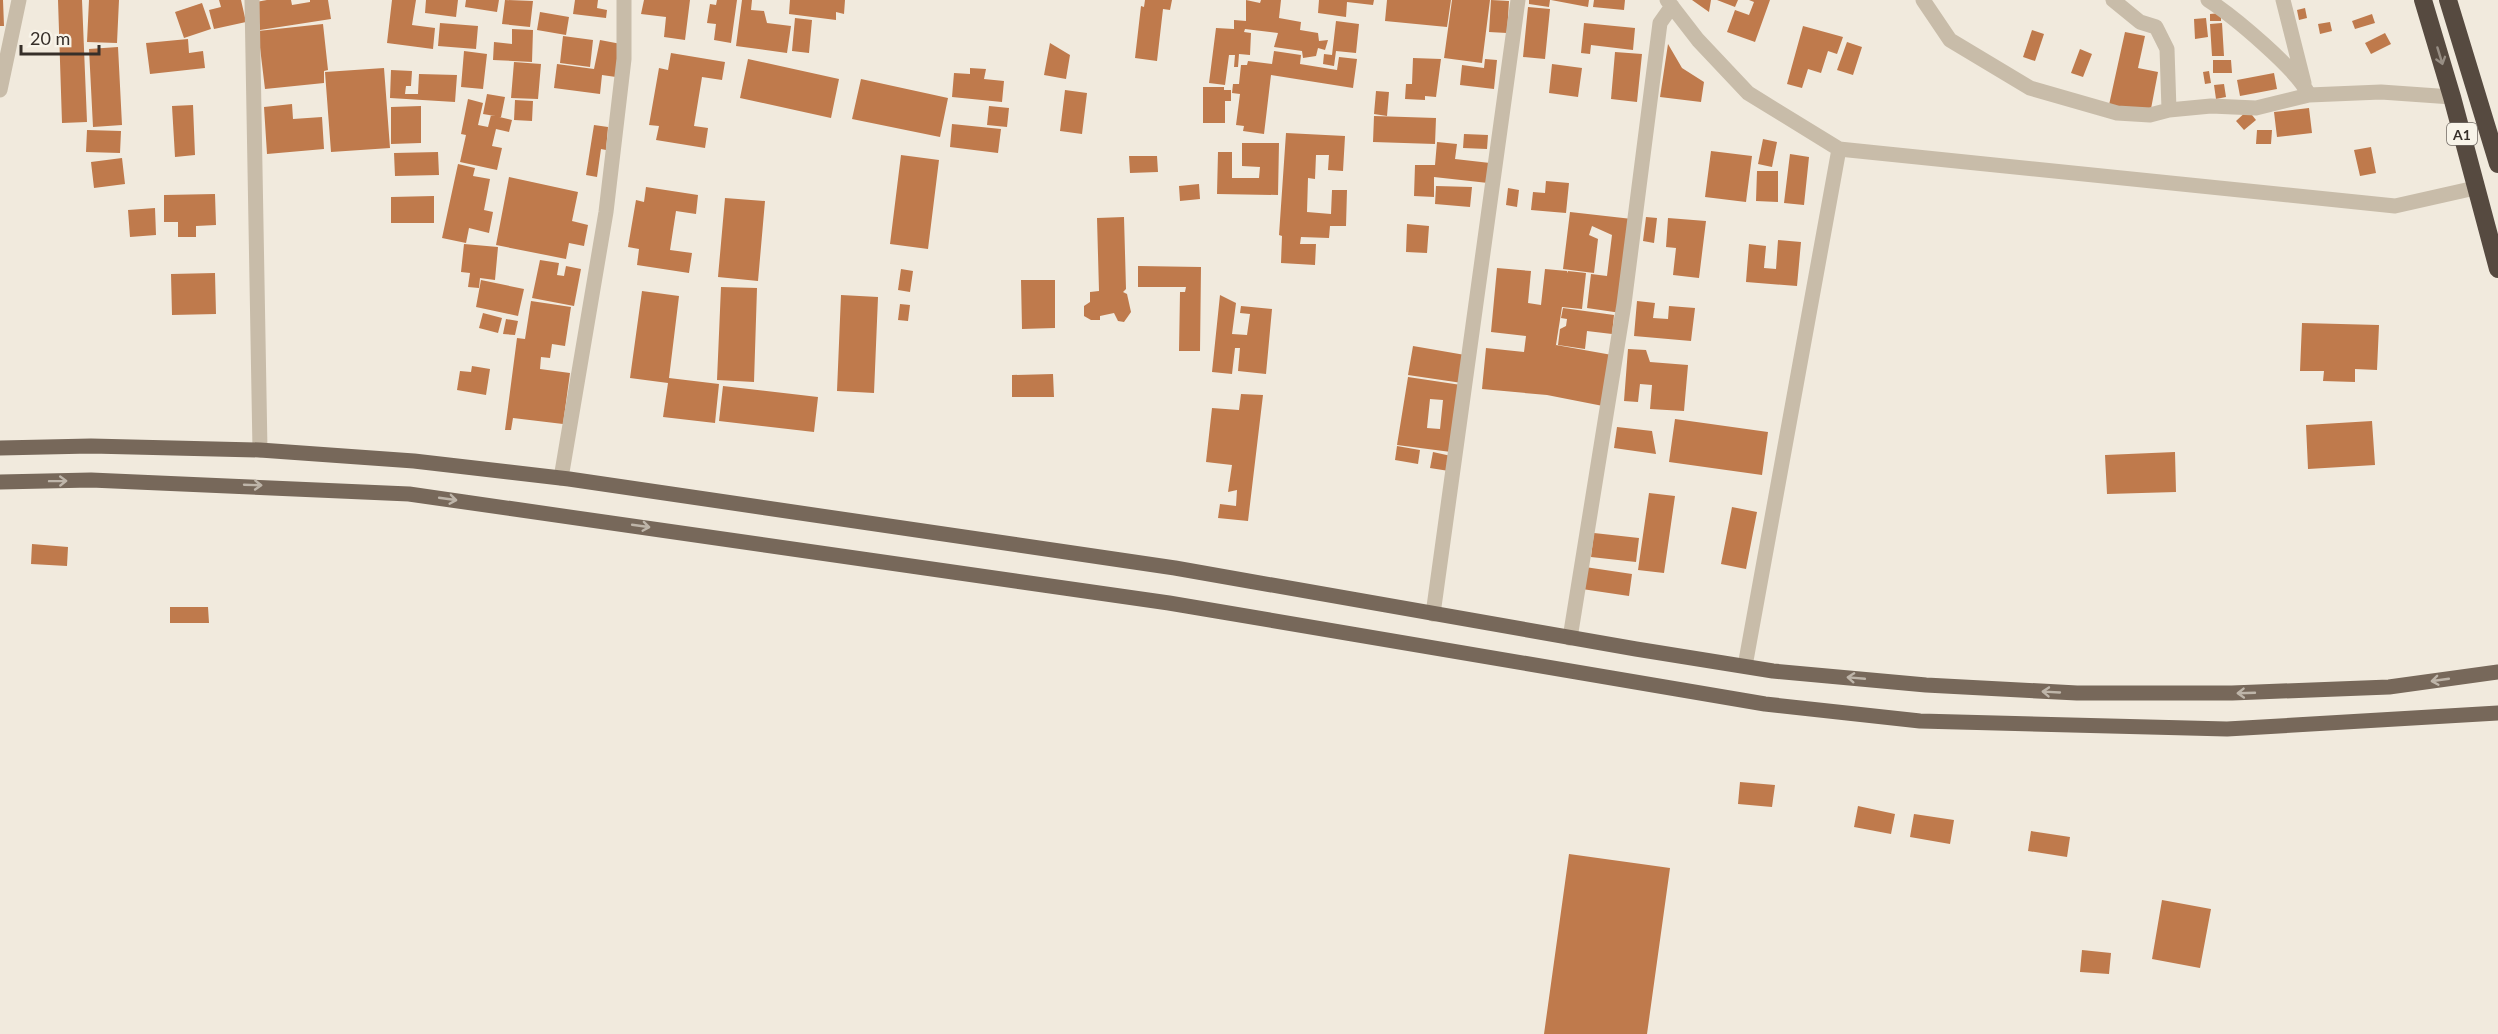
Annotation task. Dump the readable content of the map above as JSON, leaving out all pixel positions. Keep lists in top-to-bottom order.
{
  "streets": {
    "highway": ["A1"]
  },
  "scale_bar": "20 m"
}
